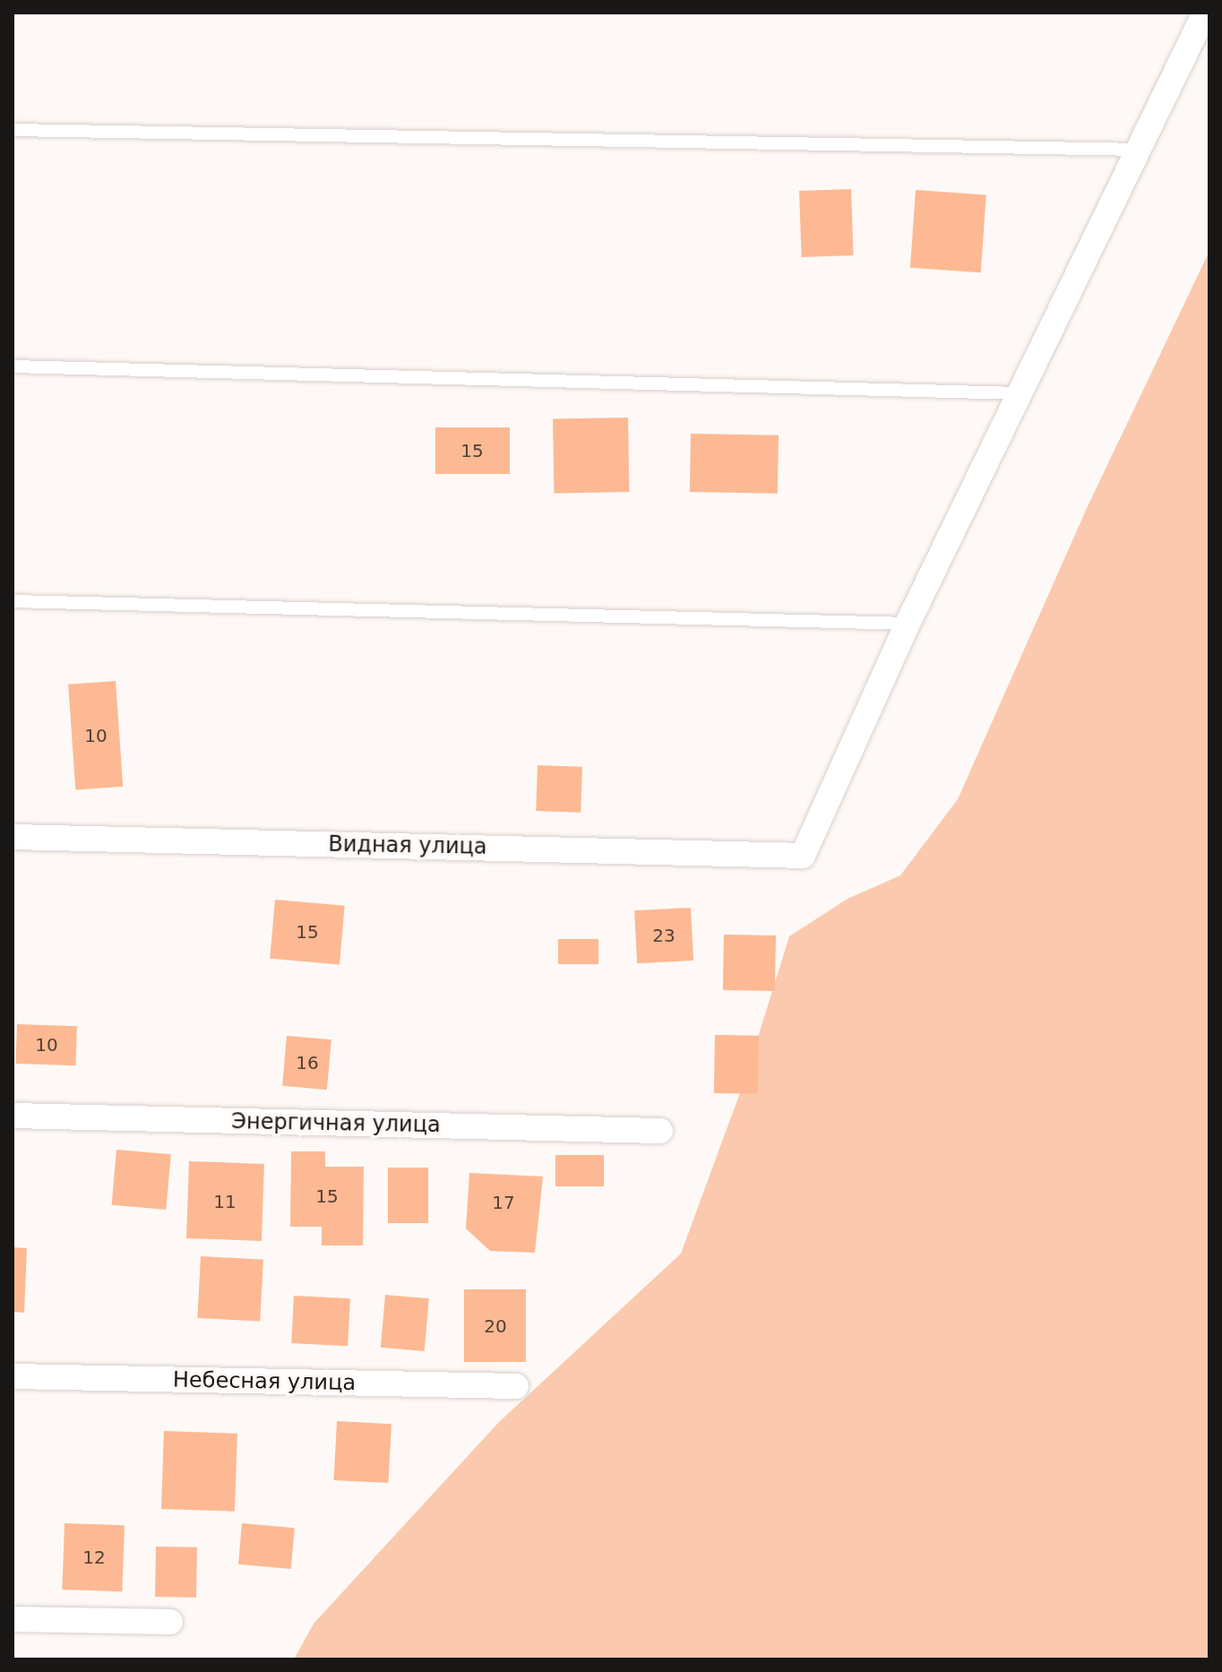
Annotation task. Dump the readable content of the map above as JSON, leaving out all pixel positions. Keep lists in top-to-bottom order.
{
  "streets": {
    "street": ["Видная улица", "Энергичная улица", "Небесная улица"]
  },
  "house_numbers": [
    "15",
    "10",
    "15",
    "23",
    "10",
    "16",
    "15",
    "11",
    "17",
    "20",
    "12"
  ]
}
